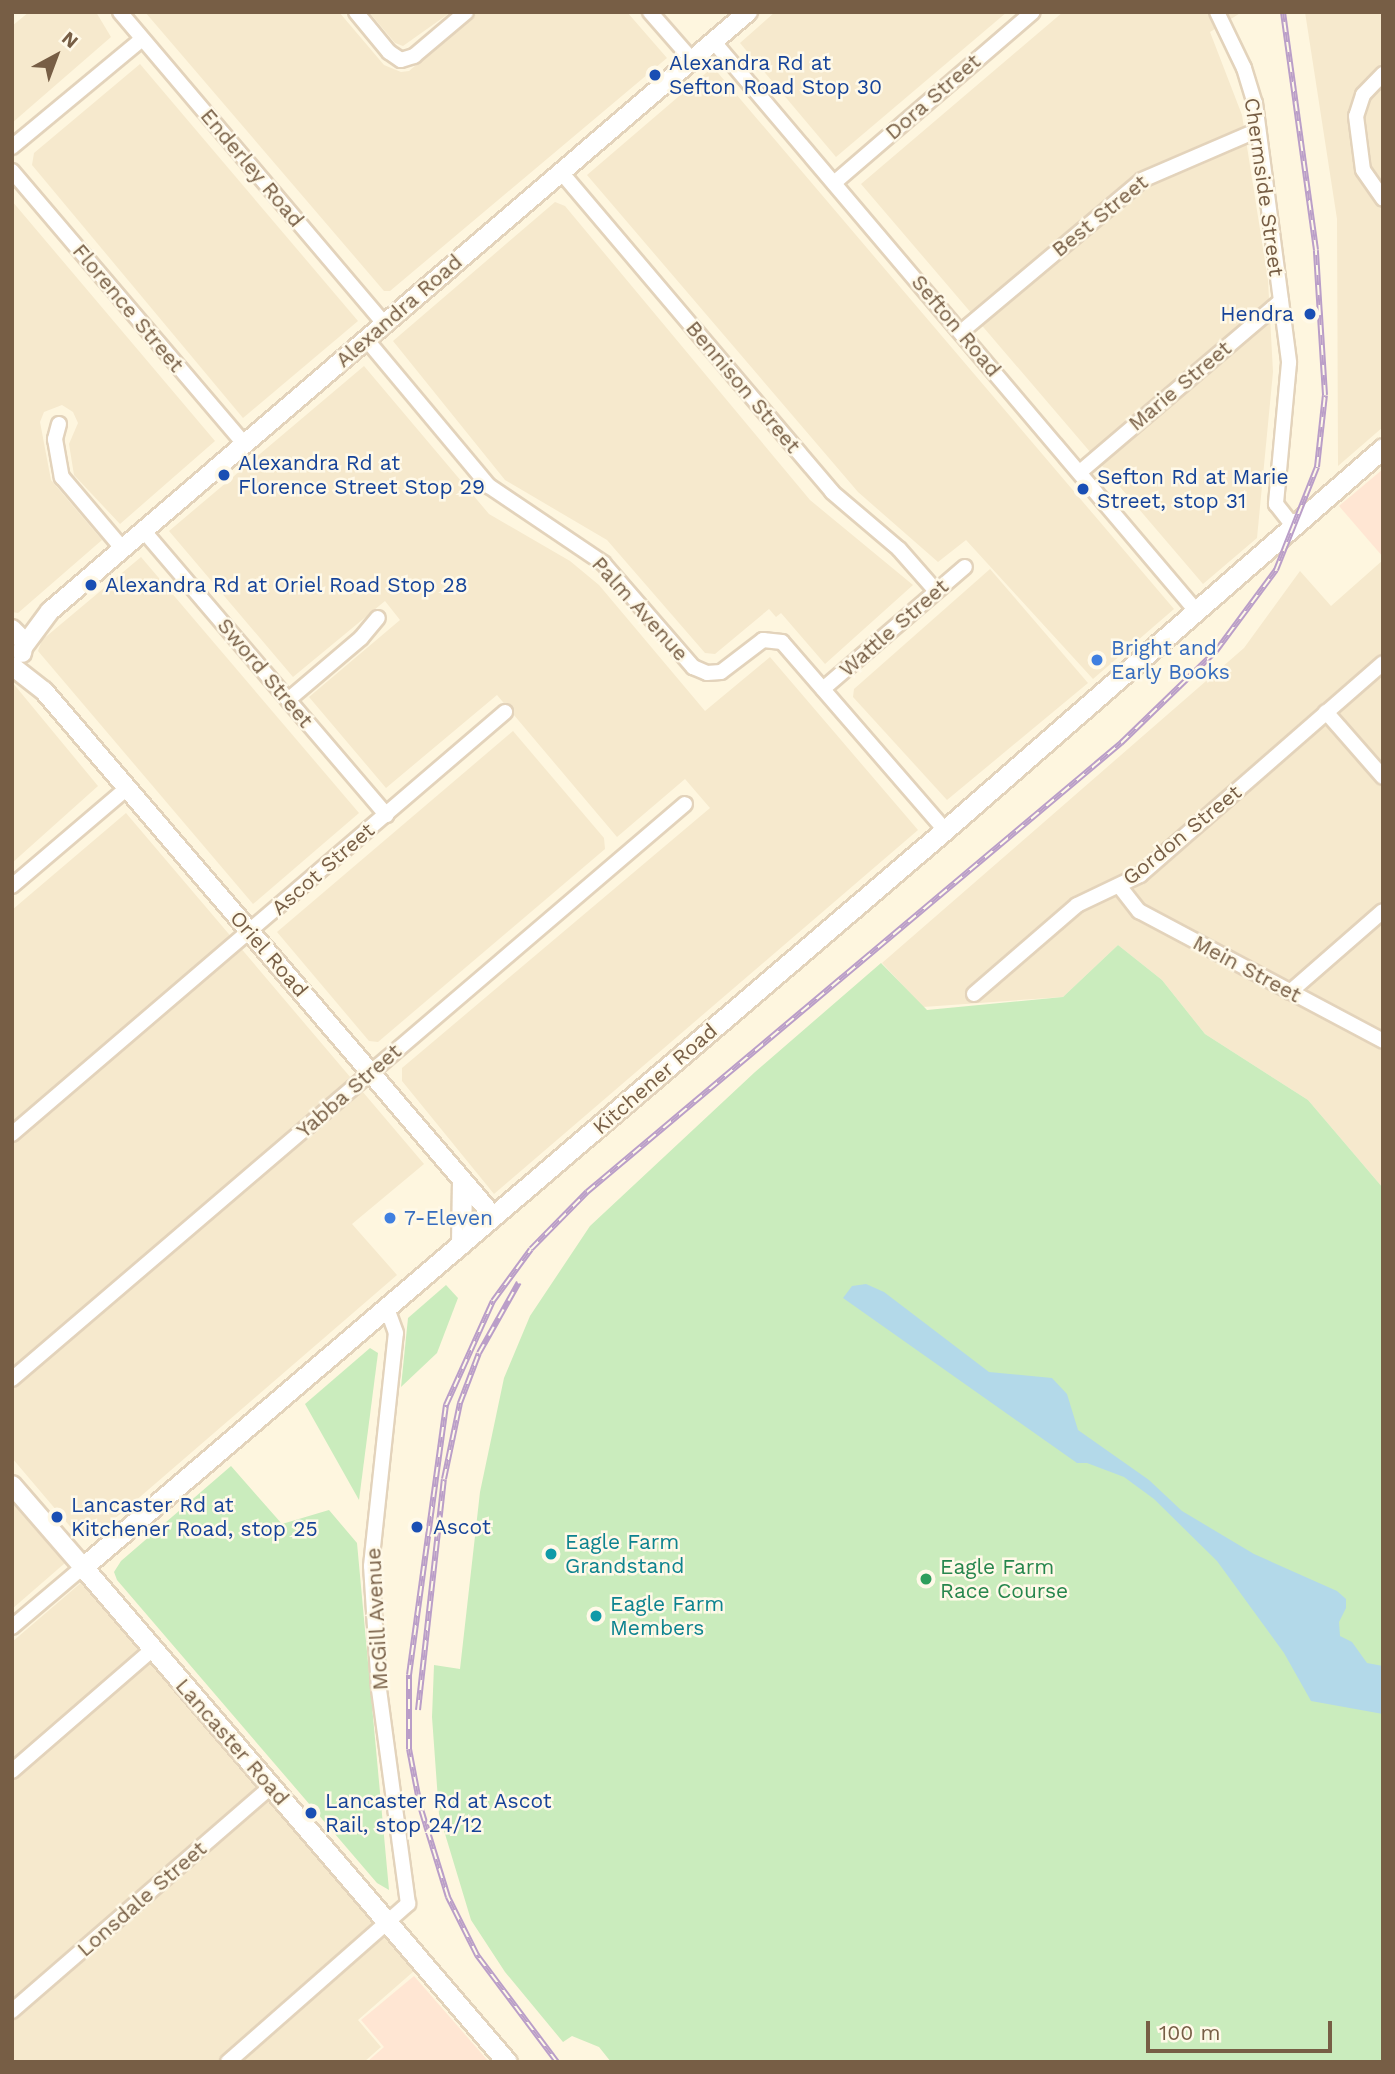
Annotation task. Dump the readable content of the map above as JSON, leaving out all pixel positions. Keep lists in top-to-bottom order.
{
  "streets": {
    "main road": ["Kitchener Road", "Lancaster Road"],
    "street": [
      "Dora Street",
      "Enderley Road",
      "Chermside Street",
      "Best Street",
      "Florence Street",
      "Alexandra Road",
      "Sefton Road",
      "Marie Street",
      "Bennison Street",
      "Palm Avenue",
      "Wattle Street",
      "Sword Street",
      "Gordon Street",
      "Ascot Street",
      "Oriel Road",
      "Mein Street",
      "Yabba Street",
      "McGill Avenue",
      "Lonsdale Street"
    ]
  },
  "crossings": [
    ["Dora Street", "Sefton Road"],
    ["Enderley Road", "Alexandra Road"],
    ["Chermside Street", "Best Street"],
    ["Chermside Street", "Marie Street"],
    ["Chermside Street", "Kitchener Road"],
    ["Best Street", "Sefton Road"],
    ["Florence Street", "Alexandra Road"],
    ["Alexandra Road", "Sefton Road"],
    ["Alexandra Road", "Bennison Street"],
    ["Alexandra Road", "Palm Avenue"],
    ["Alexandra Road", "Sword Street"],
    ["Alexandra Road", "Oriel Road"],
    ["Sefton Road", "Marie Street"],
    ["Sefton Road", "Kitchener Road"],
    ["Bennison Street", "Wattle Street"],
    ["Palm Avenue", "Wattle Street"],
    ["Palm Avenue", "Kitchener Road"],
    ["Sword Street", "Ascot Street"],
    ["Gordon Street", "Mein Street"],
    ["Ascot Street", "Oriel Road"],
    ["Oriel Road", "Kitchener Road"],
    ["Oriel Road", "Yabba Street"],
    ["Kitchener Road", "McGill Avenue"],
    ["Kitchener Road", "Lancaster Road"],
    ["McGill Avenue", "Lancaster Road"],
    ["Lancaster Road", "Lonsdale Street"]
  ],
  "places": [
    "Alexandra Rd at Sefton Road Stop 30",
    "Hendra",
    "Alexandra Rd at Florence Street Stop 29",
    "Sefton Rd at Marie Street, stop 31",
    "Alexandra Rd at Oriel Road Stop 28",
    "Bright and Early Books",
    "7-Eleven",
    "Lancaster Rd at Kitchener Road, stop 25",
    "Ascot",
    "Eagle Farm Grandstand",
    "Eagle Farm Race Course",
    "Eagle Farm Members",
    "Lancaster Rd at Ascot Rail, stop 24/12"
  ],
  "scale_bar": "100 m",
  "north": "top right"
}
